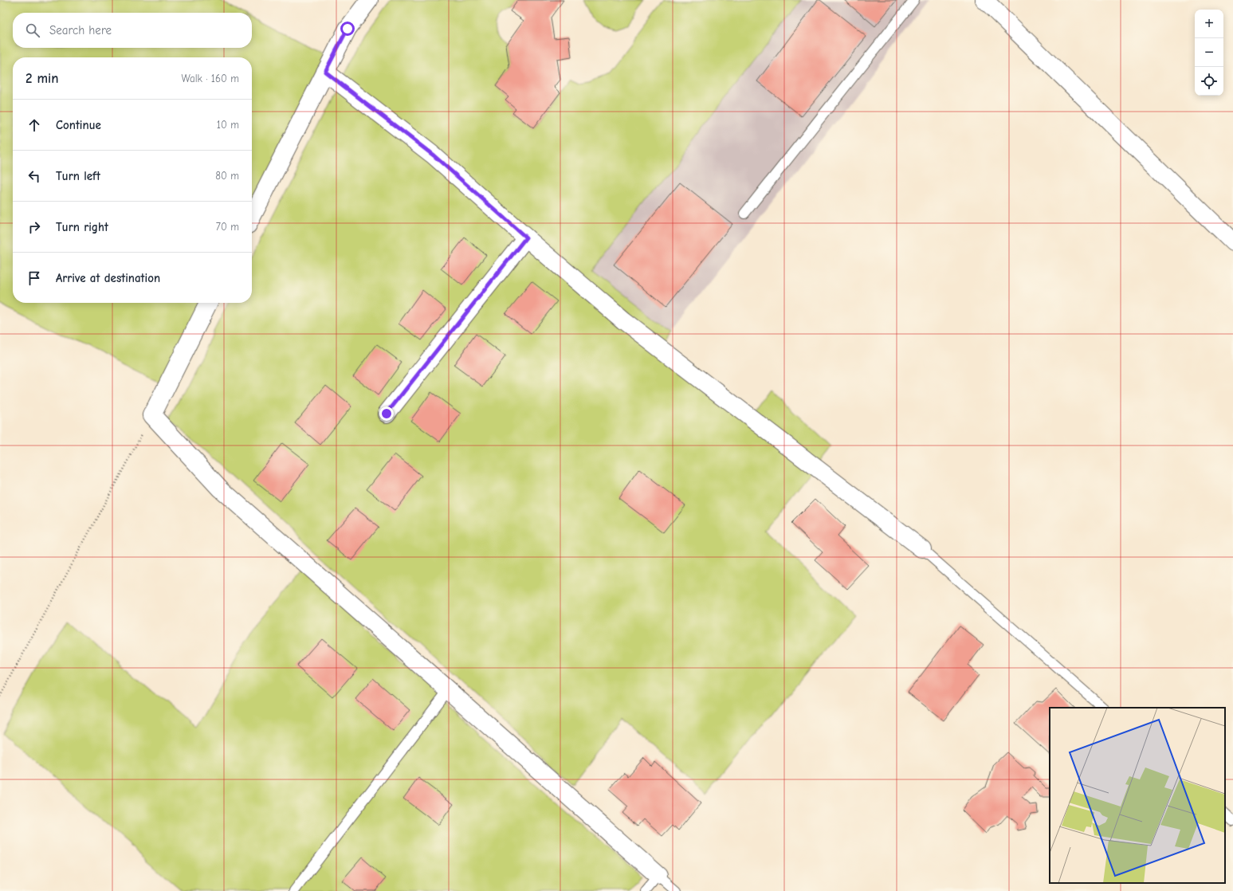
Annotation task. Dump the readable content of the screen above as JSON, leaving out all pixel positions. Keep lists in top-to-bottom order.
{
  "page": {
    "map_buttons": ["+", "−"],
    "search": "Search here",
    "heading": ["2 min", "Walk · 160 m"],
    "list": [
      ["Continue", "10 m"],
      ["Turn left", "80 m"],
      ["Turn right", "70 m"],
      "Arrive at destination"
    ]
  }
}
